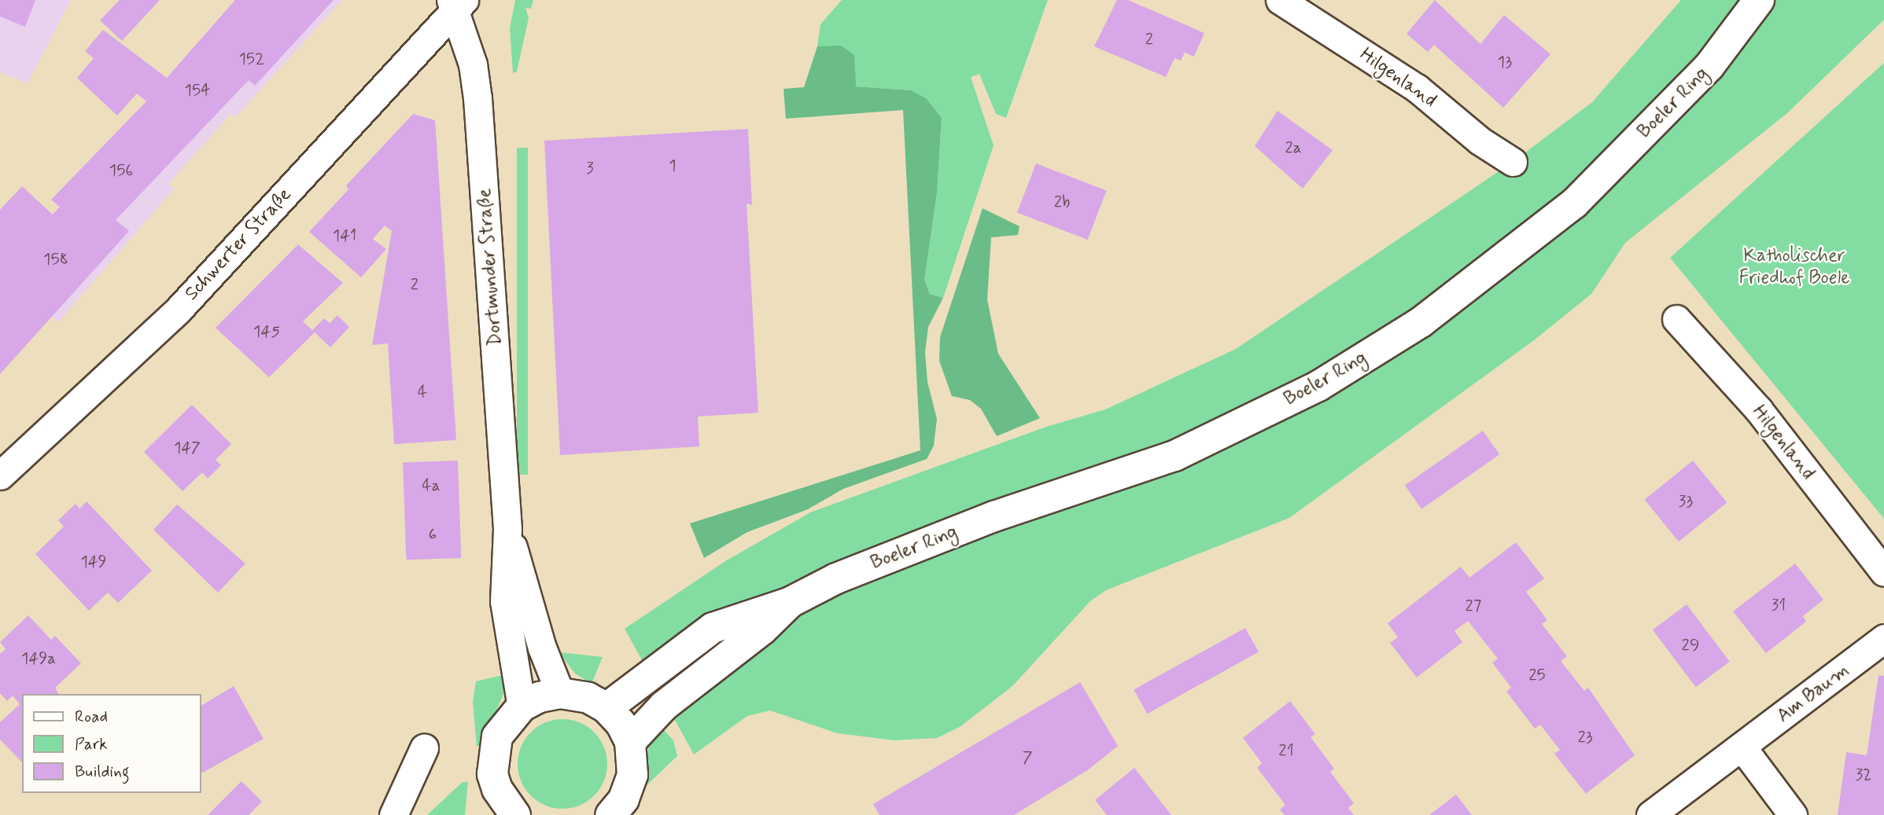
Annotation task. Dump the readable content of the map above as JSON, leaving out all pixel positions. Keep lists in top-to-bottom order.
{
  "streets": {
    "main road": ["Boeler Ring"],
    "street": [
      "Hilgenland",
      "Schwerter Straße",
      "Dortmunder Straße",
      "Am Baum"
    ]
  },
  "crossings": [
    ["Schwerter Straße", "Dortmunder Straße"]
  ],
  "parks": ["Katholischer Friedhof Boele"],
  "house_numbers": [
    "2",
    "152",
    "13",
    "154",
    "2a",
    "1",
    "3",
    "156",
    "2b",
    "141",
    "158",
    "2",
    "145",
    "4",
    "147",
    "4a",
    "33",
    "6",
    "149",
    "31",
    "27",
    "29",
    "149a",
    "25",
    "23",
    "21",
    "7",
    "32"
  ],
  "legend": ["Road", "Park", "Building"]
}
